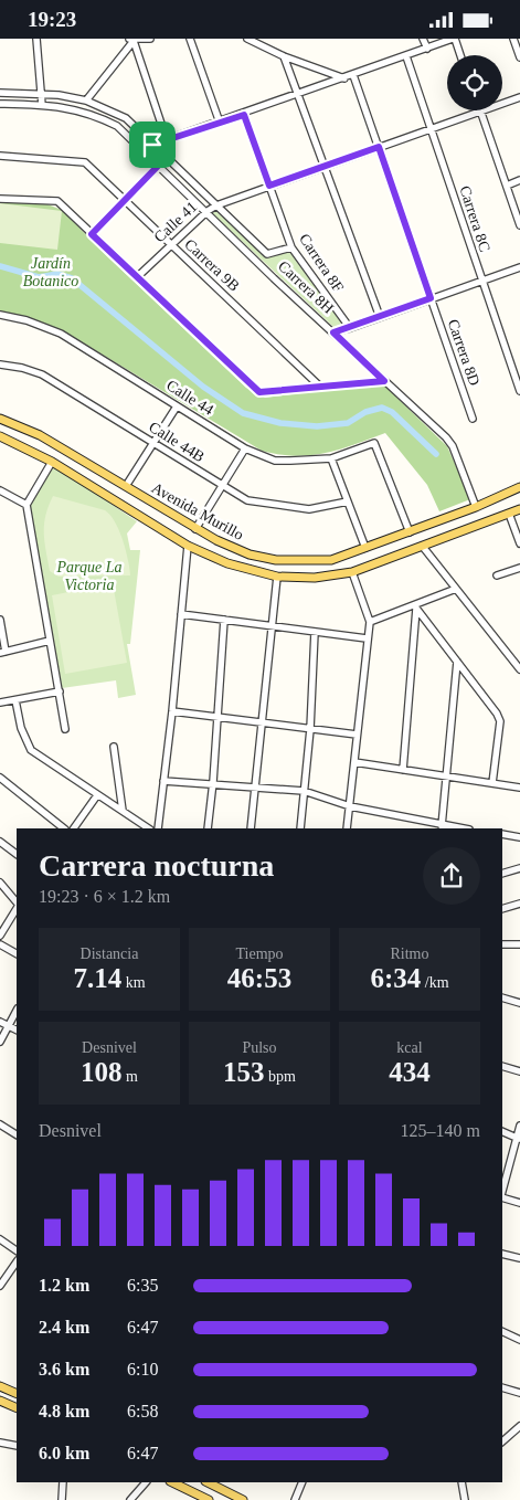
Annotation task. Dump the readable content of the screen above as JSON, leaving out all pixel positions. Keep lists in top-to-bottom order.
{
  "streets": {
    "main road": ["Avenida Murillo"],
    "street": [
      "Carrera 8C",
      "Calle 41",
      "Carrera 8F",
      "Carrera 9B",
      "Carrera 8H",
      "Carrera 8D",
      "Calle 44",
      "Calle 44B"
    ]
  },
  "crossings": [
    ["Carrera 8C", "Calle 41"],
    ["Calle 41", "Carrera 8F"],
    ["Calle 41", "Carrera 9B"],
    ["Calle 41", "Carrera 8H"],
    ["Calle 41", "Carrera 8D"],
    ["Carrera 8F", "Carrera 8H"],
    ["Carrera 8H", "Avenida Murillo"],
    ["Calle 44", "Avenida Murillo"]
  ],
  "parks": ["Jardín Botanico", "Parque La Victoria"],
  "page": {
    "status": "19:23",
    "heading": ["Carrera nocturna", "19:23 · 6 × 1.2 km"],
    "stats": [
      ["Distancia", "7.14 km"],
      ["Tiempo", "46:53"],
      ["Ritmo", "6:34 /km"],
      ["Desnivel", "108 m"],
      ["Pulso", "153 bpm"],
      ["kcal", "434"]
    ],
    "chart": ["Desnivel", "125–140 m"],
    "list": [
      {
        "name": "1.2 km",
        "note": "6:35"
      },
      {
        "name": "2.4 km",
        "note": "6:47"
      },
      {
        "name": "3.6 km",
        "note": "6:10"
      },
      {
        "name": "4.8 km",
        "note": "6:58"
      },
      {
        "name": "6.0 km",
        "note": "6:47"
      }
    ]
  }
}
